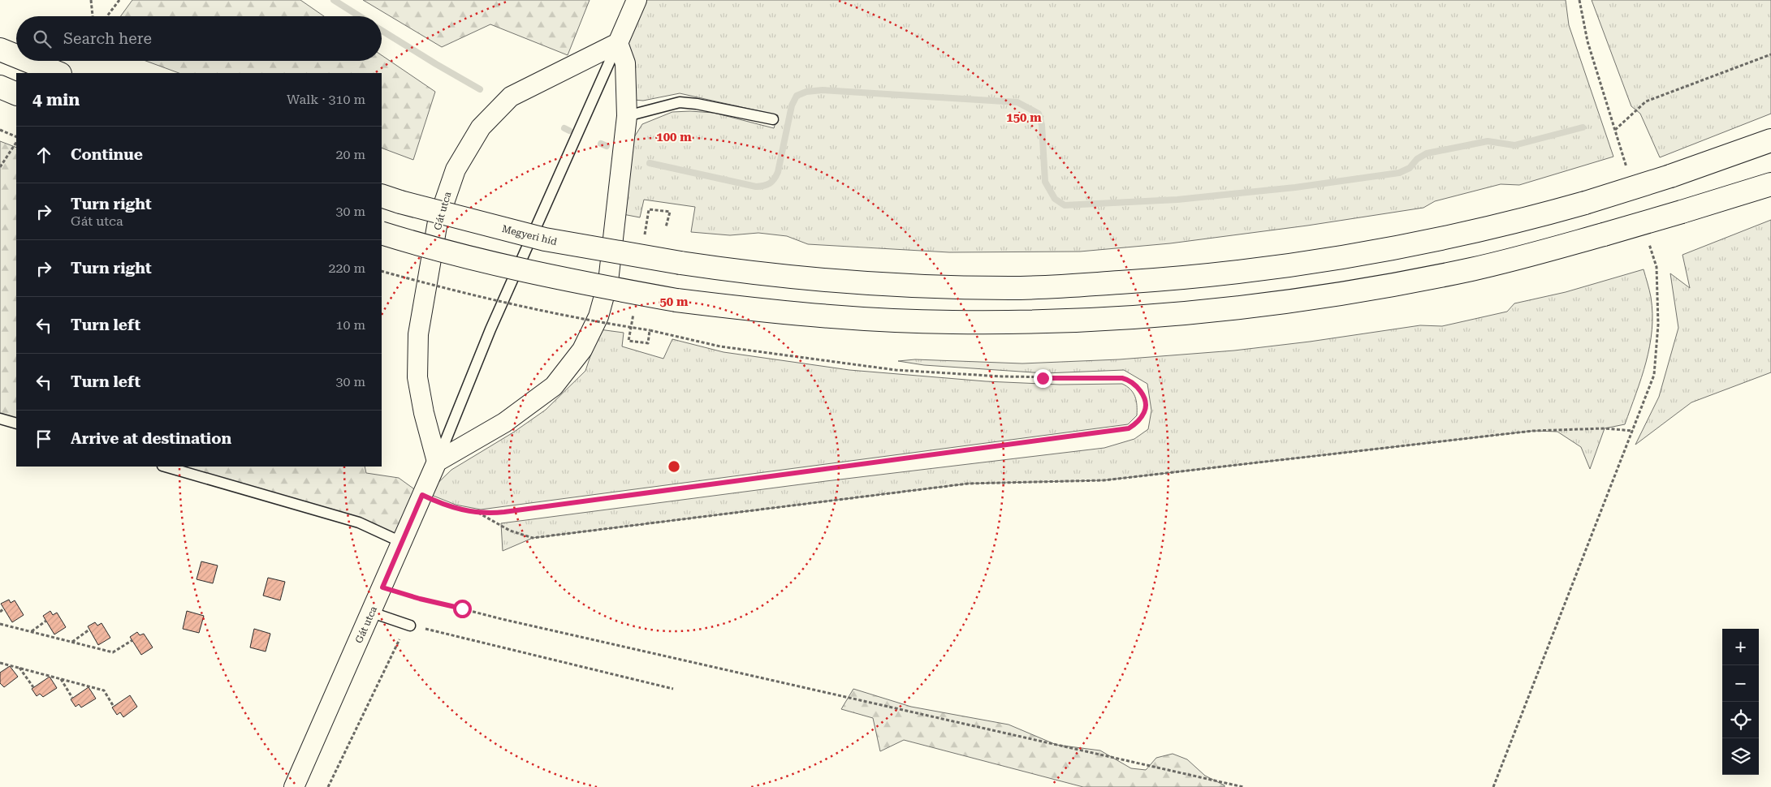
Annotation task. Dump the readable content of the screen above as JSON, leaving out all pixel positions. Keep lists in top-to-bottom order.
{
  "streets": {
    "highway": ["Megyeri híd"],
    "street": ["Gát utca"]
  },
  "page": {
    "search": "Search here",
    "heading": ["4 min", "Walk · 310 m"],
    "list": [
      ["Continue", "20 m"],
      ["Turn right", "Gát utca", "30 m"],
      ["Turn right", "220 m"],
      ["Turn left", "10 m"],
      ["Turn left", "30 m"],
      "Arrive at destination"
    ],
    "map_buttons": ["+", "−"]
  },
  "rings": ["150 m", "100 m", "50 m"]
}
